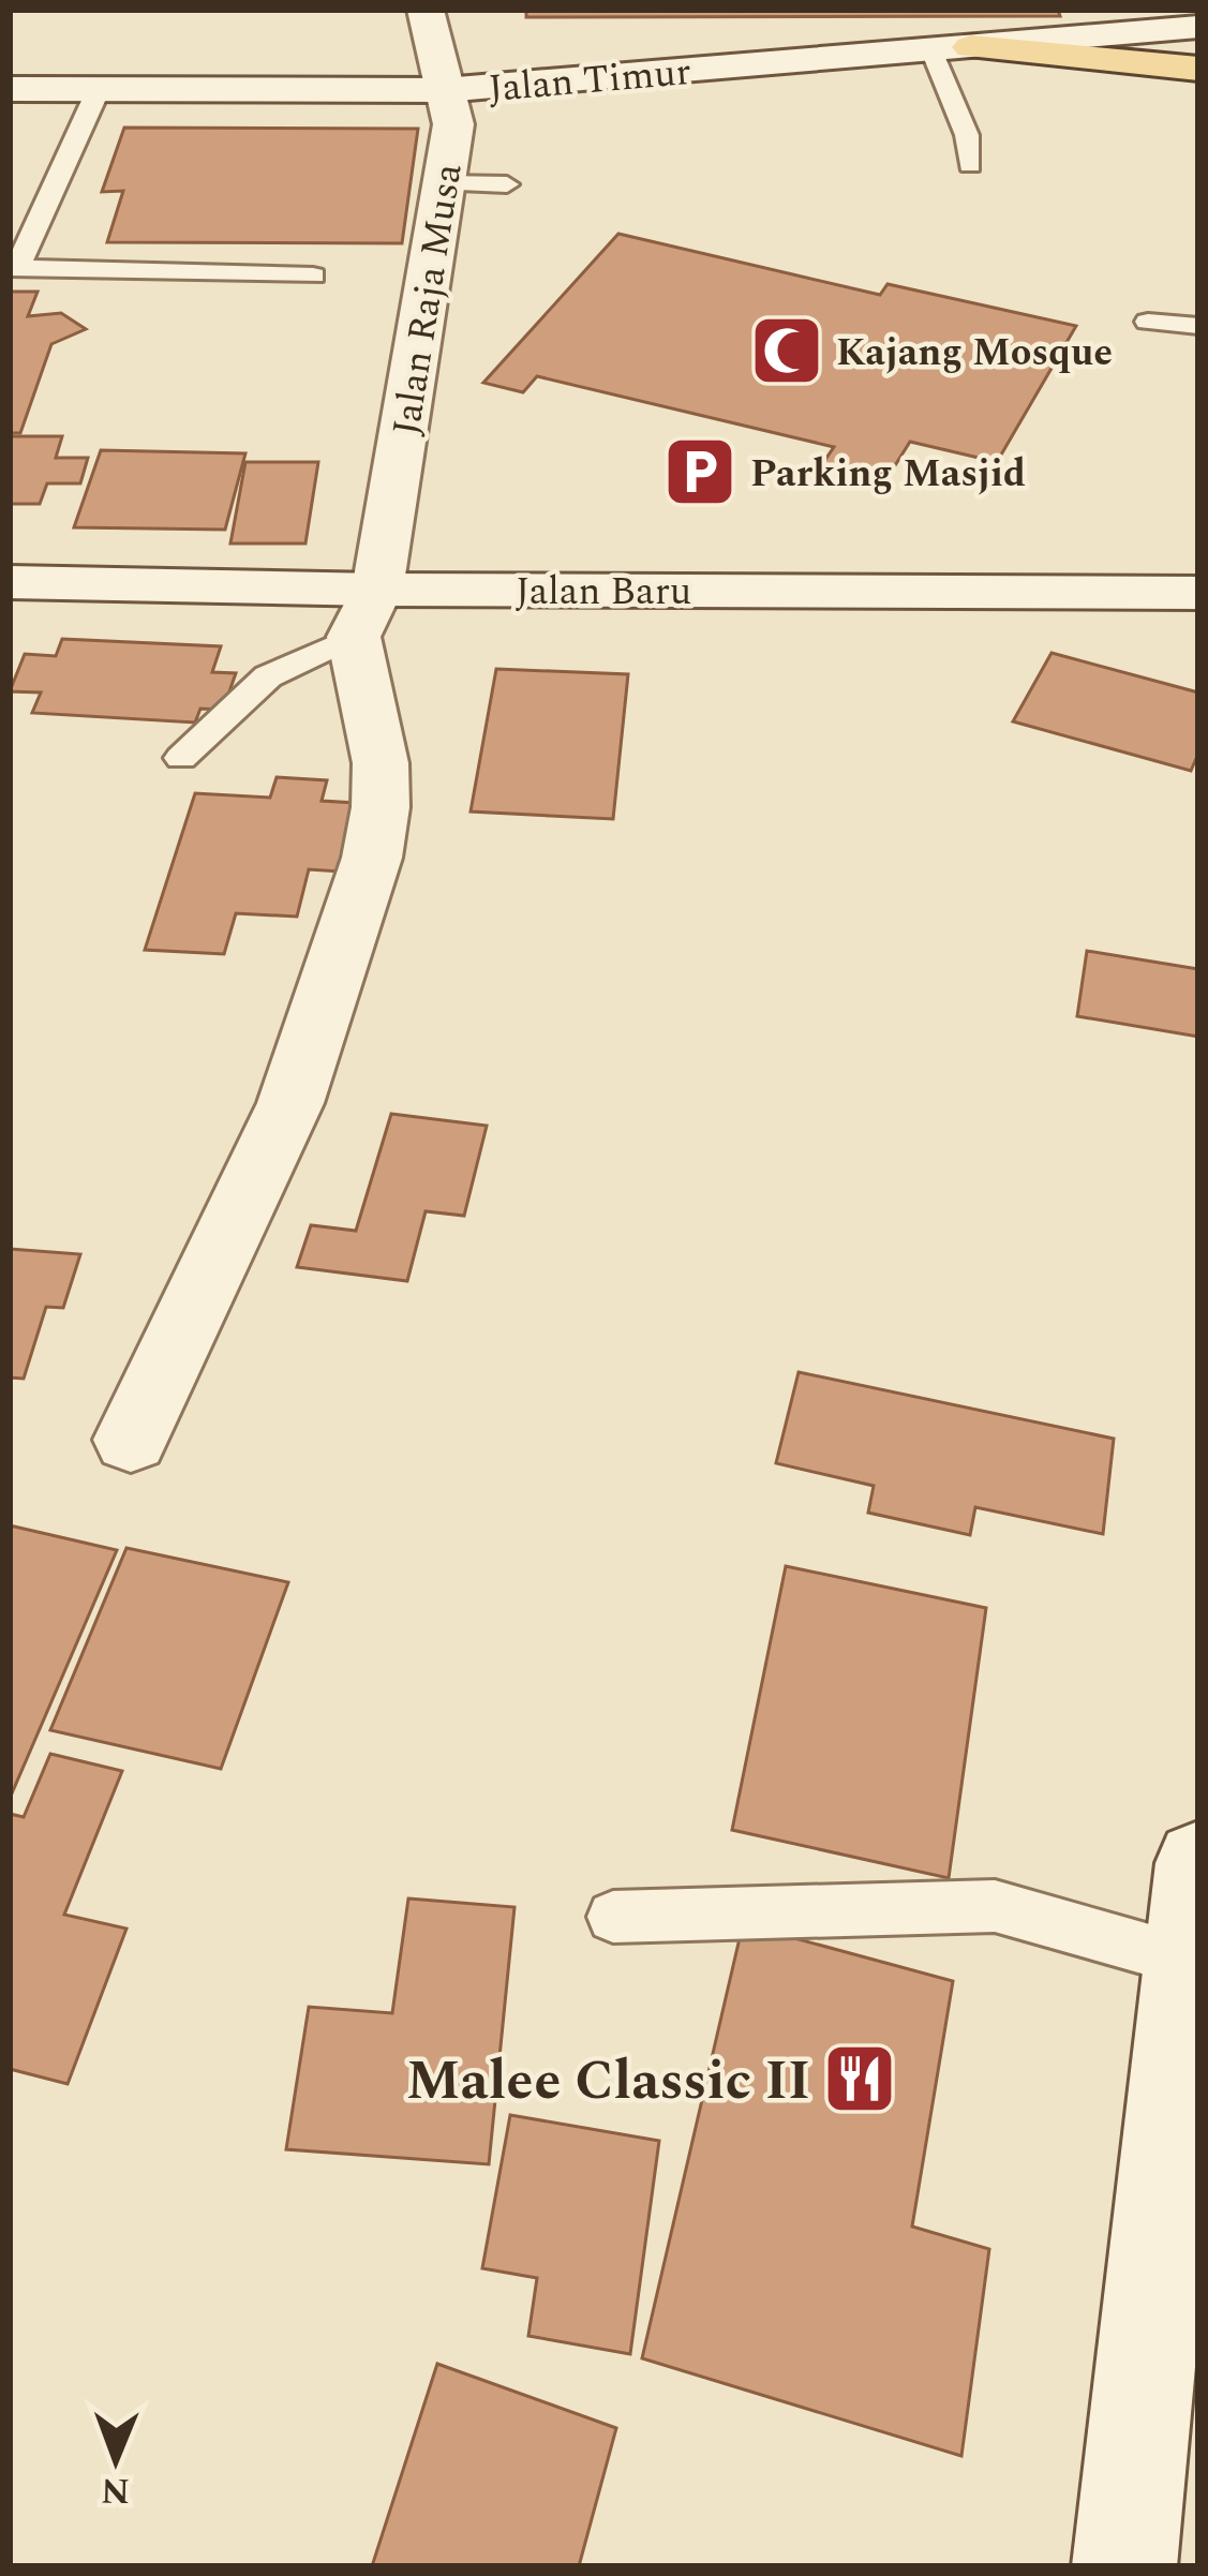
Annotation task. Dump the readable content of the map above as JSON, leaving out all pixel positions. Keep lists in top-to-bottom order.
{
  "streets": {
    "street": ["Jalan Timur", "Jalan Raja Musa", "Jalan Baru"]
  },
  "crossings": [
    ["Jalan Timur", "Jalan Raja Musa"],
    ["Jalan Raja Musa", "Jalan Baru"]
  ],
  "places": {
    "mosque": ["Kajang Mosque"],
    "parking": ["Parking Masjid"],
    "restaurant": ["Malee Classic II"]
  },
  "north": "bottom"
}
